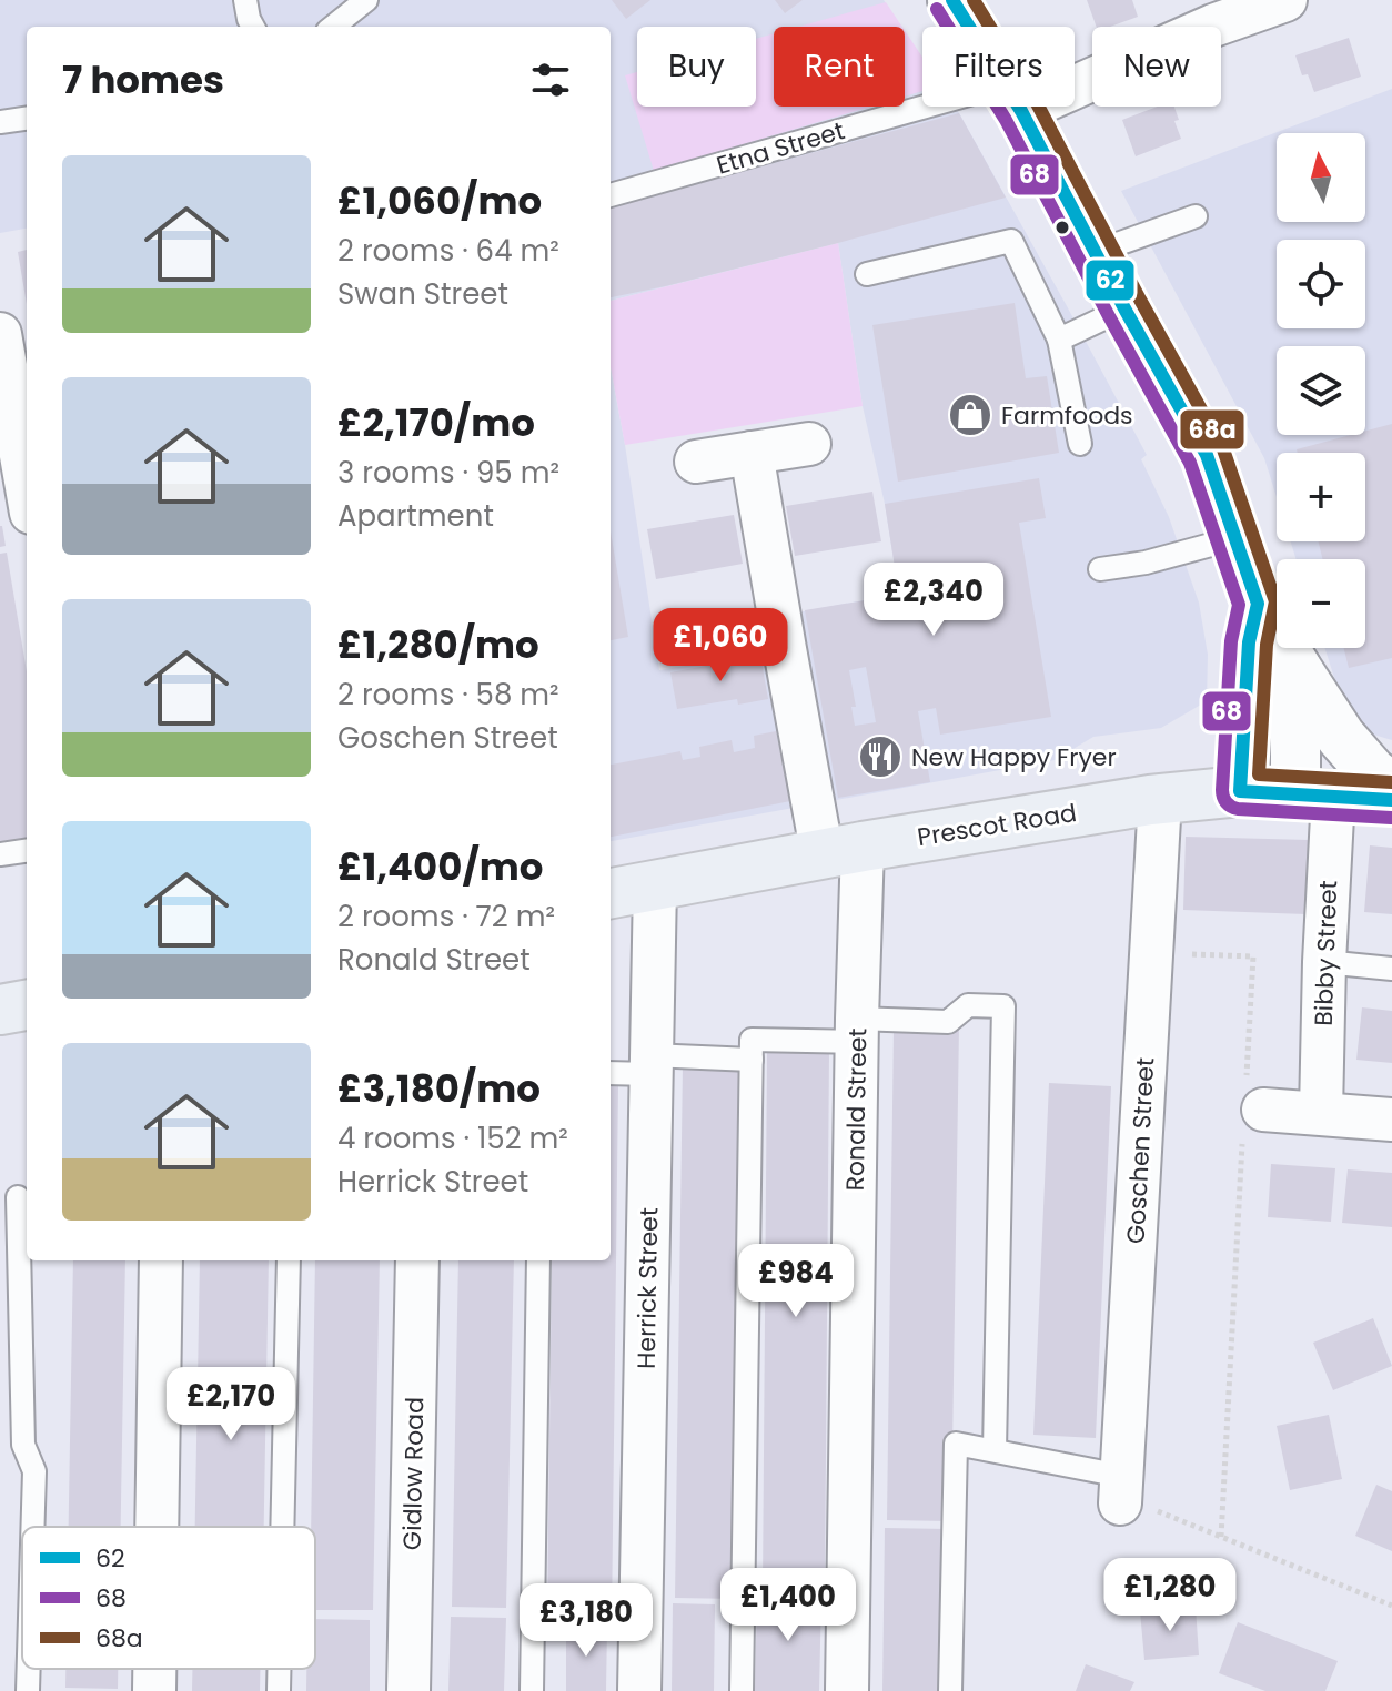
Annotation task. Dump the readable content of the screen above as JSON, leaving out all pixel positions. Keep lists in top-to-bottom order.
{
  "streets": {
    "main road": ["Prescot Road"],
    "street": [
      "Bibby Street",
      "Ronald Street",
      "Goschen Street",
      "Herrick Street",
      "Gidlow Road"
    ],
    "lane": ["Etna Street"]
  },
  "crossings": [
    ["Prescot Road", "Bibby Street"],
    ["Prescot Road", "Ronald Street"],
    ["Prescot Road", "Goschen Street"],
    ["Prescot Road", "Herrick Street"]
  ],
  "places": {
    "shop": ["Farmfoods"],
    "restaurant": ["New Happy Fryer"]
  },
  "lines": ["transit line 62", "transit line 68a", "transit line 68"],
  "legend": ["62", "68", "68a"],
  "north": "top",
  "page": {
    "chip": [
      "Buy",
      "Rent",
      "Filters",
      "New"
    ],
    "heading": "7 homes",
    "map_buttons": ["+", "−"],
    "list": [
      {
        "name": "£1,060/mo",
        "note": "2 rooms · 64 m² · Swan Street"
      },
      {
        "name": "£2,170/mo",
        "note": "3 rooms · 95 m² · Apartment"
      },
      {
        "name": "£1,280/mo",
        "note": "2 rooms · 58 m² · Goschen Street"
      },
      {
        "name": "£1,400/mo",
        "note": "2 rooms · 72 m² · Ronald Street"
      },
      {
        "name": "£3,180/mo",
        "note": "4 rooms · 152 m² · Herrick Street"
      }
    ],
    "price": [
      "£2,340",
      "£1,060",
      "£984",
      "£2,170",
      "£1,280",
      "£1,400",
      "£3,180"
    ]
  }
}
